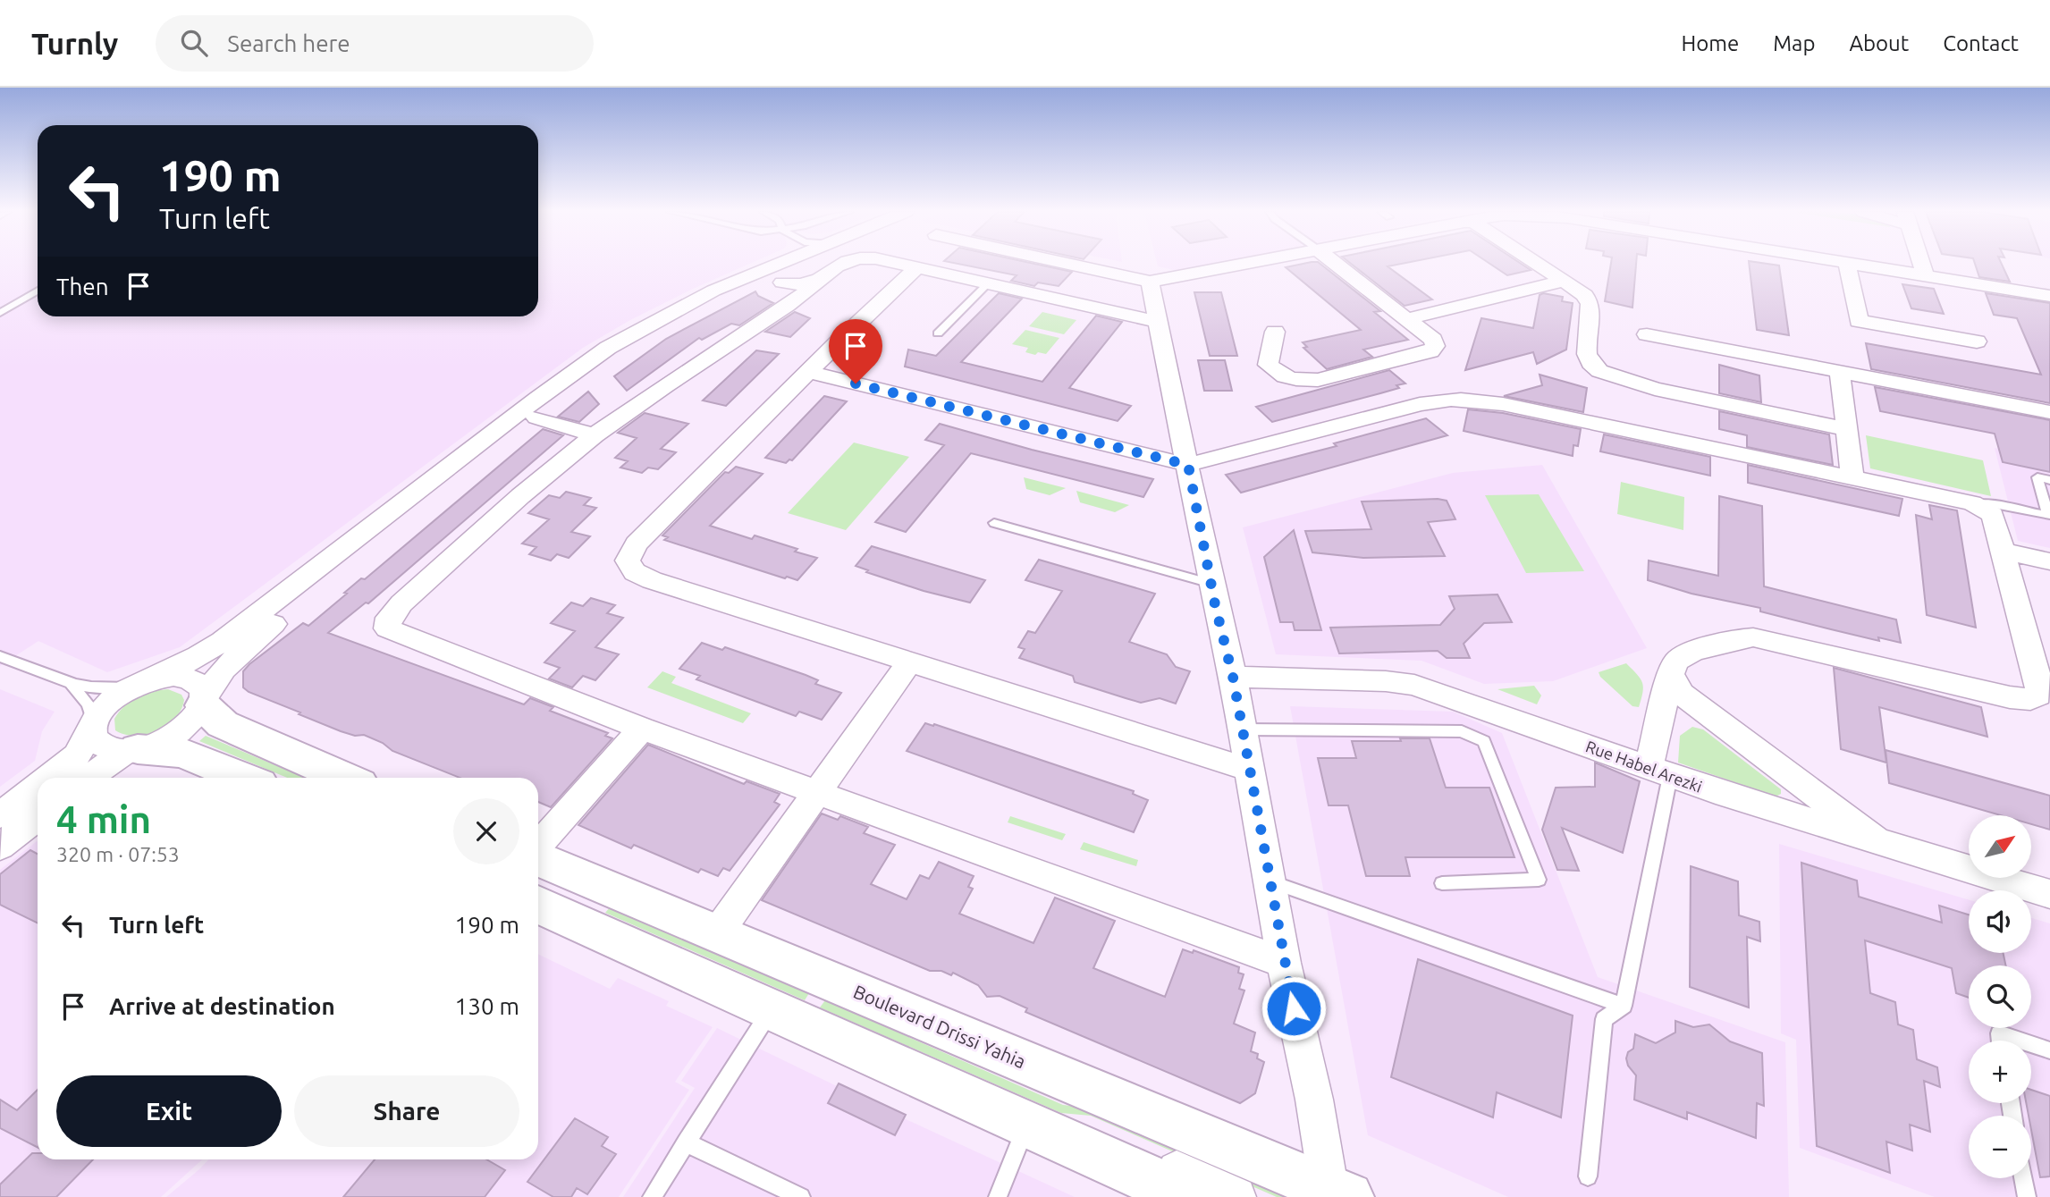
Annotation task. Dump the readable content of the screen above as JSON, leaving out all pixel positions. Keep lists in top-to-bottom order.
{
  "streets": {
    "main road": ["Boulevard Drissi Yahia"],
    "street": ["Rue Habel Arezki"]
  },
  "north": "top right",
  "page": {
    "header": "Turnly",
    "search": "Search here",
    "nav": [
      "Home",
      "Map",
      "About",
      "Contact"
    ],
    "turn": ["190 m", "Turn left"],
    "then": "Then",
    "heading": ["4 min", "320 m · 07:53"],
    "map_buttons": ["+", "−"],
    "list": [
      {
        "name": "Turn left",
        "value": "190 m"
      },
      {
        "name": "Arrive at destination",
        "value": "130 m"
      }
    ],
    "buttons": ["Exit", "Share"]
  }
}
